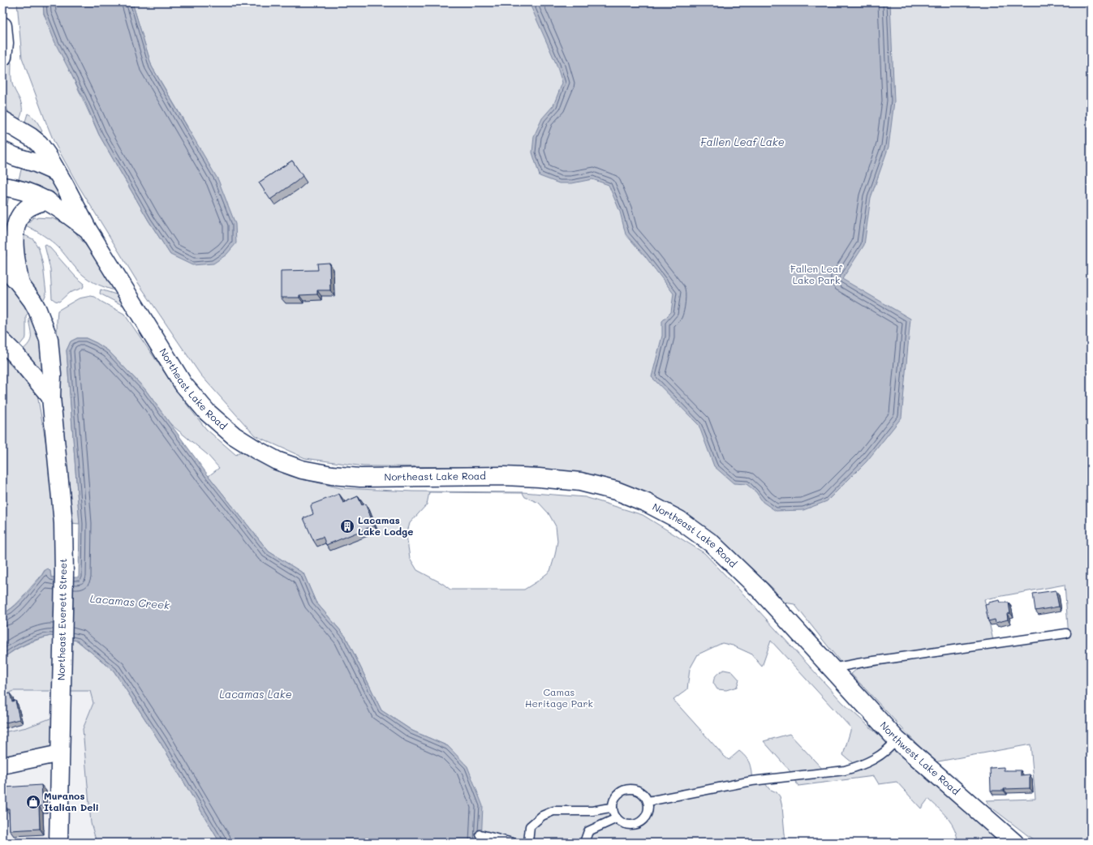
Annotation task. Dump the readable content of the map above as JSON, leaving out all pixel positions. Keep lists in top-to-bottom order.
{
  "streets": {
    "main road": ["Northeast Lake Road", "Northeast Everett Street", "Northwest Lake Road"]
  },
  "crossings": [
    ["Northeast Lake Road", "Northwest Lake Road"]
  ],
  "water": ["Fallen Leaf Lake", "Lacamas Creek", "Lacamas Lake"],
  "parks": ["Fallen Leaf Lake Park", "Camas Heritage Park"],
  "places": {
    "building": ["Lacamas Lake Lodge"],
    "shop": ["Muranos Italian Deli"]
  }
}
